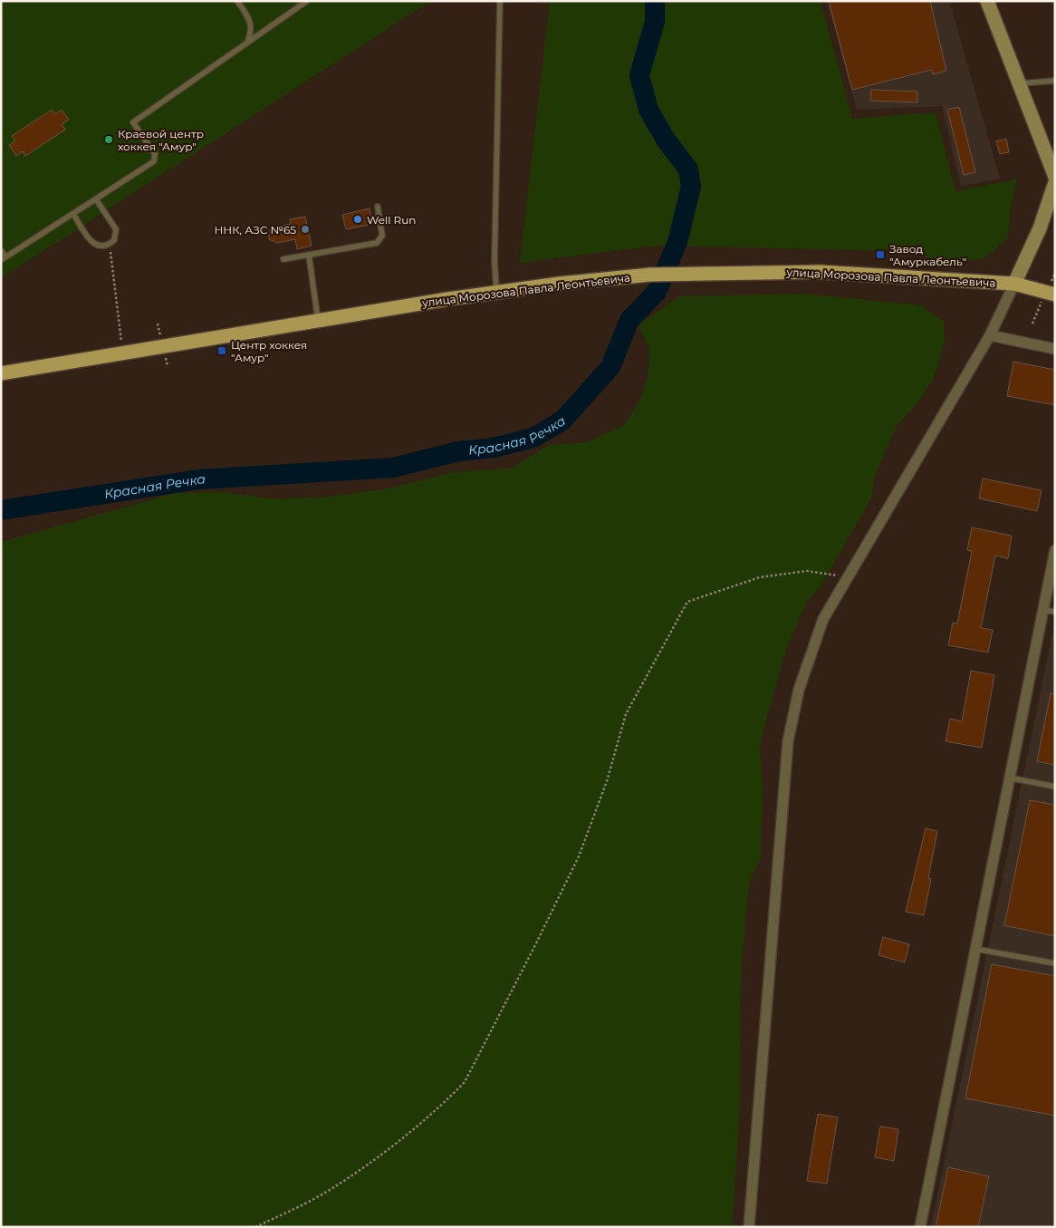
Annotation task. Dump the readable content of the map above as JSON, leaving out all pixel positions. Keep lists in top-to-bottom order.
{
  "streets": {
    "main road": ["улица Морозова Павла Леонтьевича"]
  },
  "water": ["Красная Речка"],
  "places": {
    "other": ["Краевой центр хоккея \"Амур\"", "Well Run", "ННК, АЗС №65"],
    "transit": ["Завод \"Амуркабель\"", "Центр хоккея \"Амур\""]
  }
}
